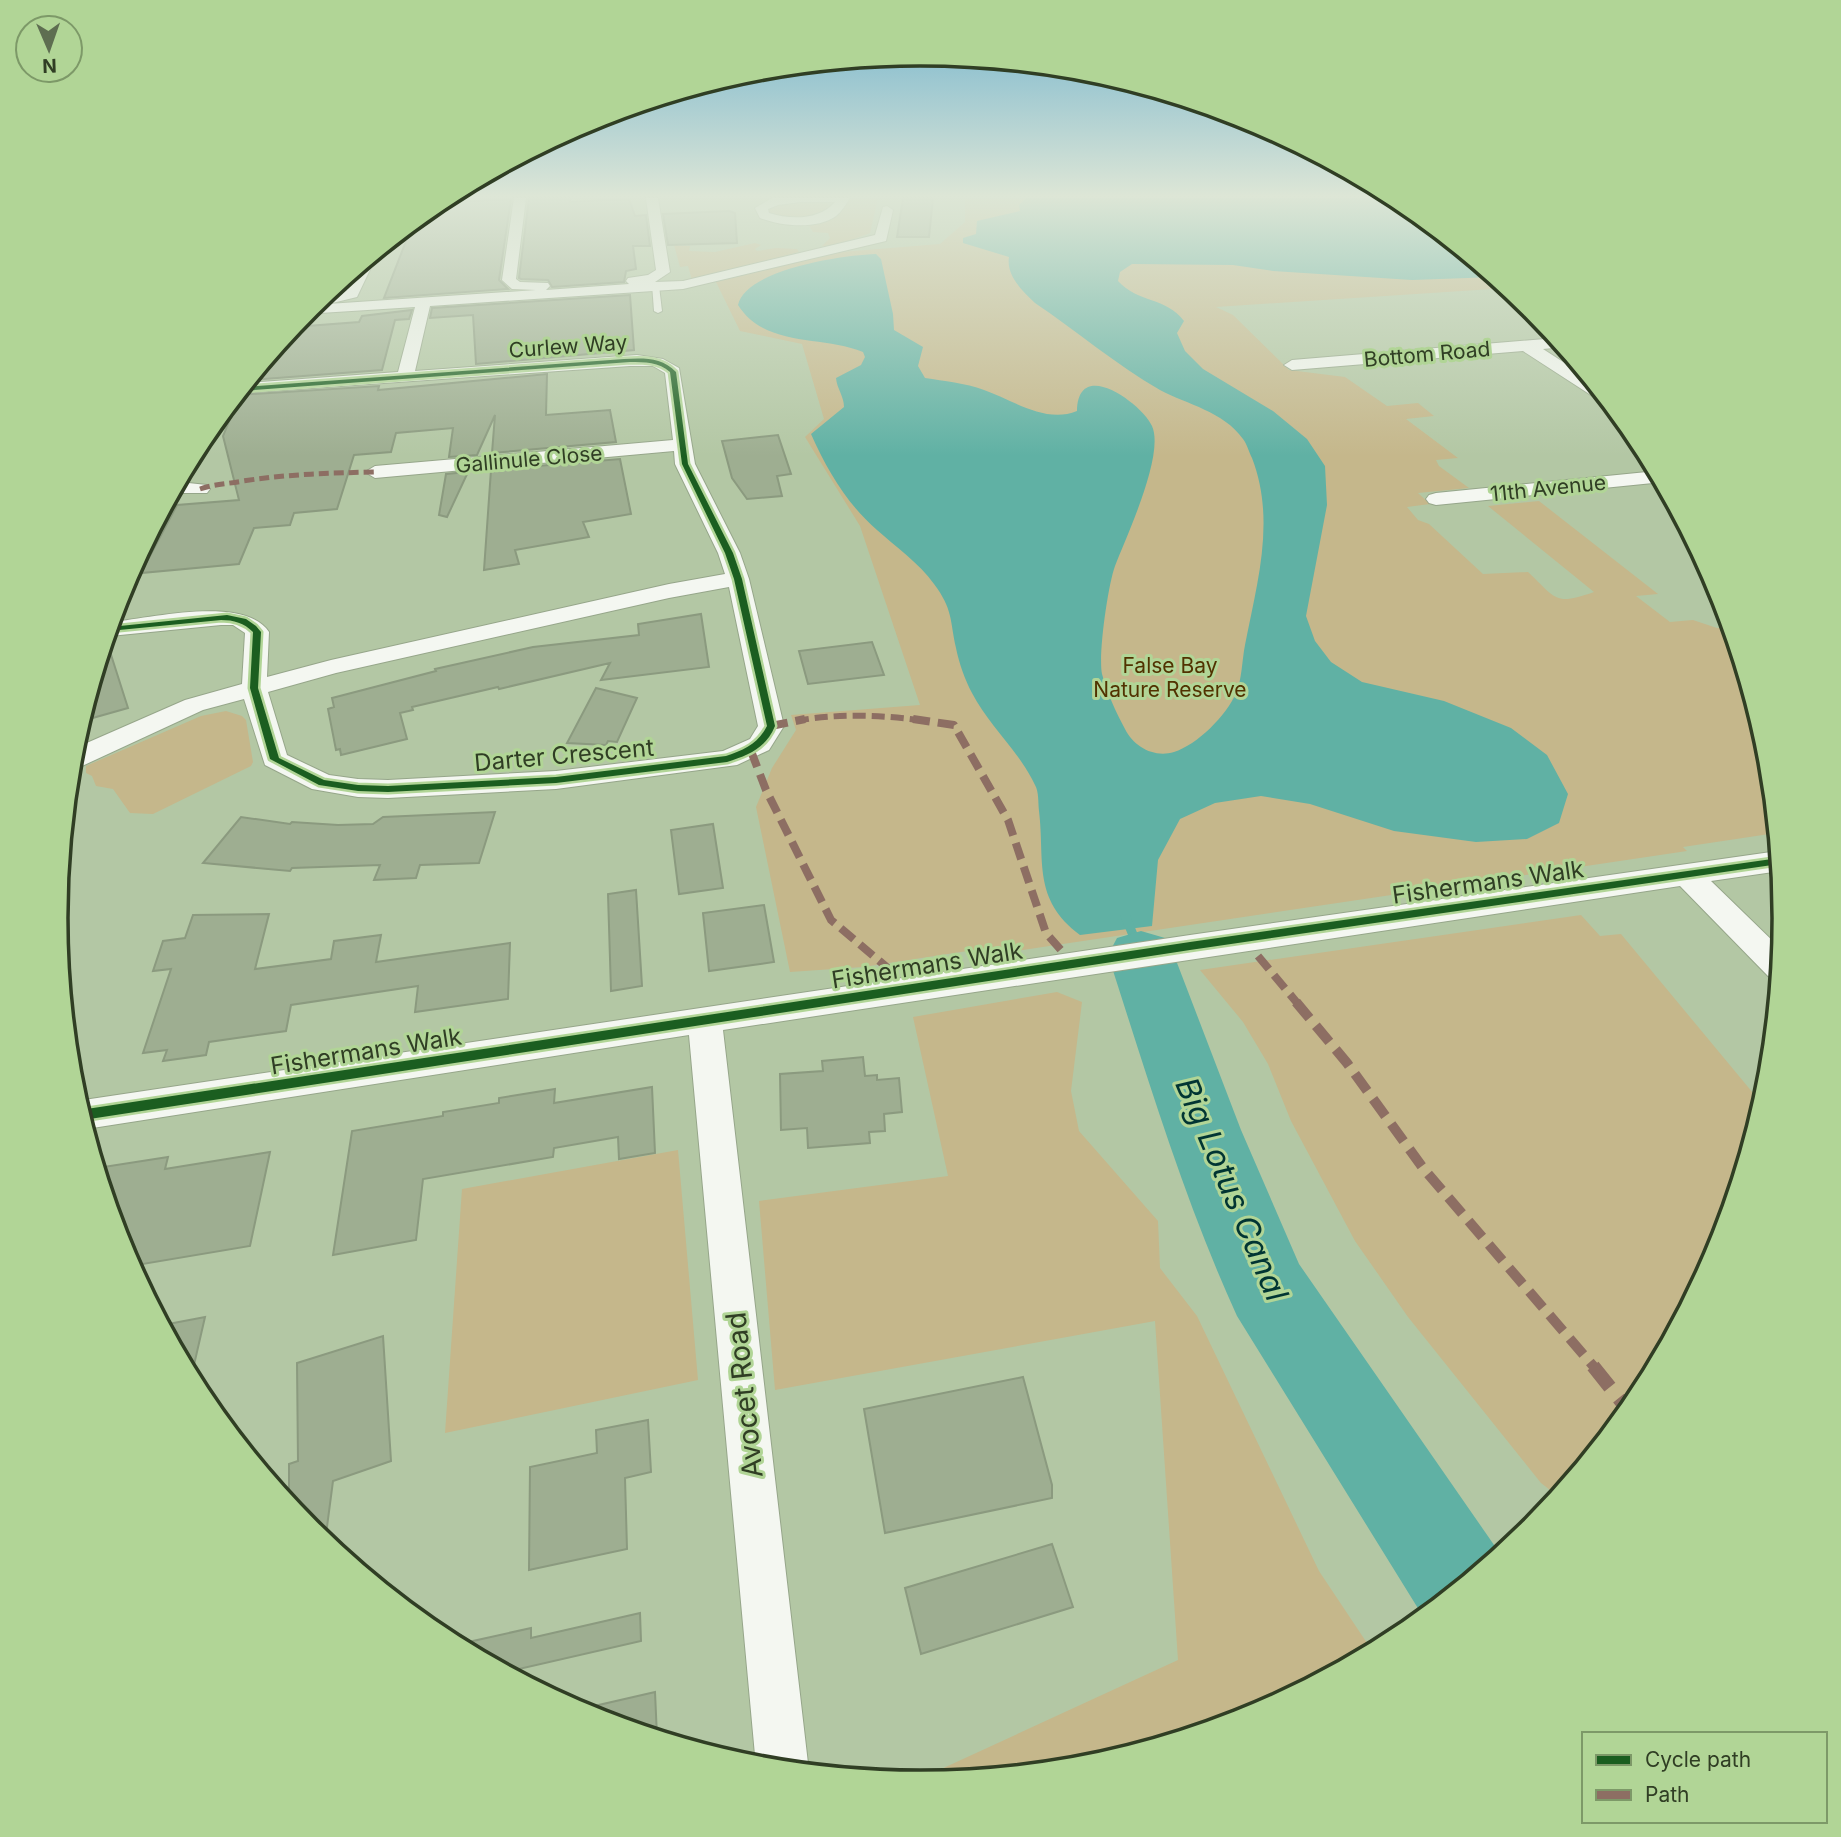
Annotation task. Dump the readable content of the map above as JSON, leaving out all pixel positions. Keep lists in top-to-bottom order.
{
  "streets": {
    "street": [
      "Curlew Way",
      "Bottom Road",
      "Gallinule Close",
      "11th Avenue",
      "Darter Crescent",
      "Fishermans Walk",
      "Avocet Road"
    ]
  },
  "crossings": [
    ["Curlew Way", "Gallinule Close"],
    ["Curlew Way", "Darter Crescent"],
    ["Fishermans Walk", "Avocet Road"]
  ],
  "water": ["Big Lotus Canal"],
  "parks": ["False Bay Nature Reserve"],
  "legend": ["Cycle path", "Path"],
  "north": "bottom"
}
